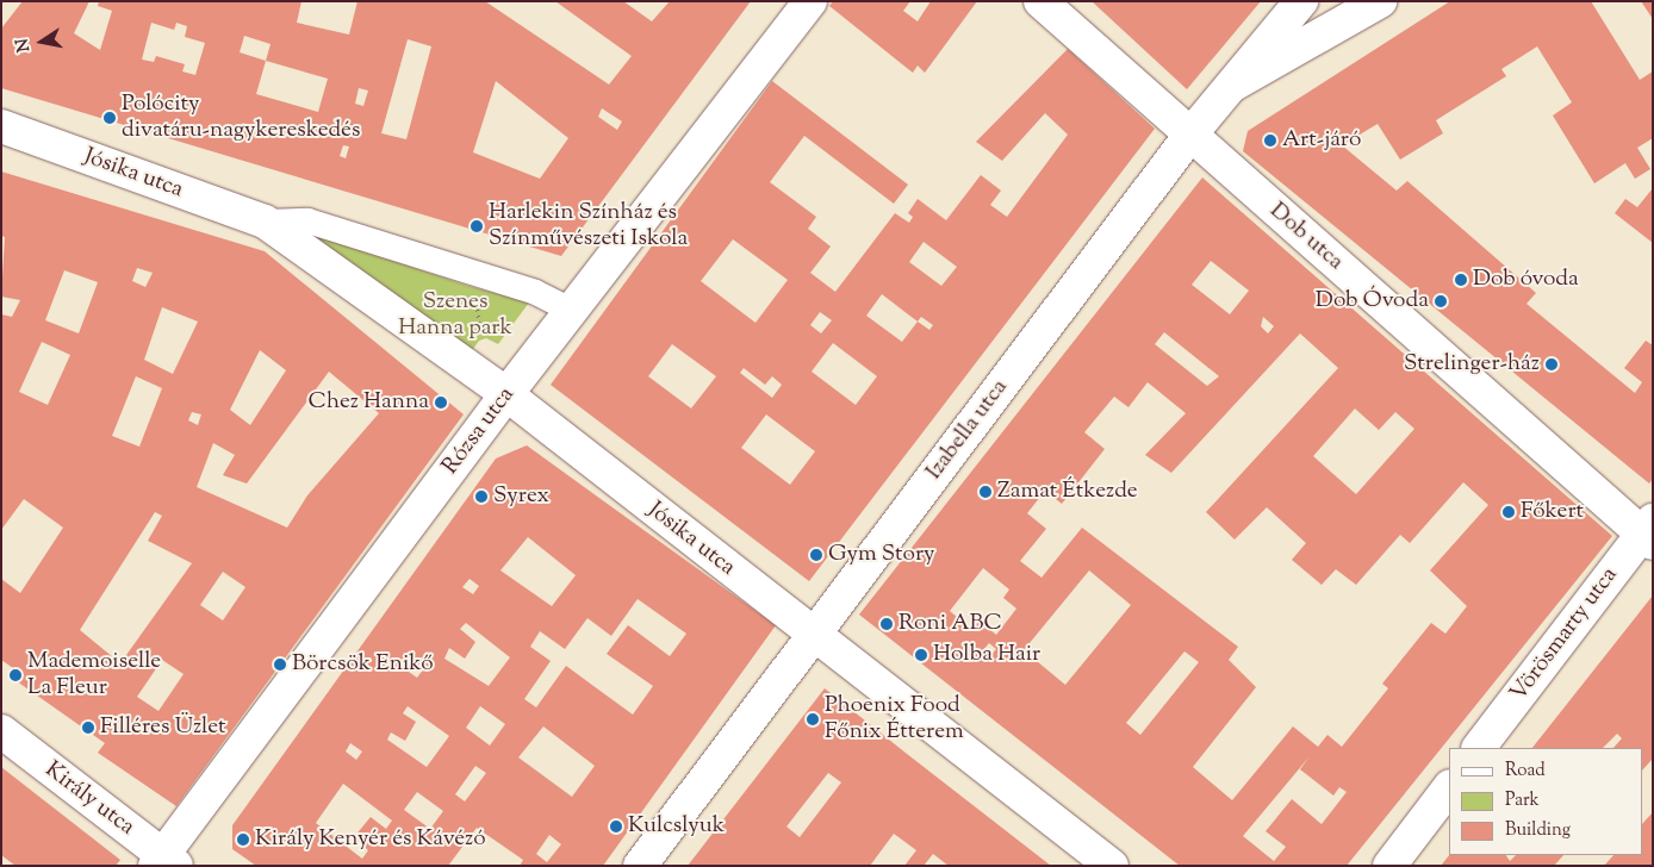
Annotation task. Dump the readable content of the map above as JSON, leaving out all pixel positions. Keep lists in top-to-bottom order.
{
  "streets": {
    "street": [
      "Jósika utca",
      "Dob utca",
      "Izabella utca",
      "Rózsa utca",
      "Vörösmarty utca",
      "Király utca"
    ]
  },
  "crossings": [
    ["Jósika utca", "Izabella utca"],
    ["Jósika utca", "Rózsa utca"],
    ["Dob utca", "Izabella utca"],
    ["Dob utca", "Vörösmarty utca"],
    ["Rózsa utca", "Király utca"]
  ],
  "parks": ["Szenes Hanna park"],
  "places": [
    "Polócity divatáru-nagykereskedés",
    "Art-járó",
    "Harlekin Színház és Színművészeti Iskola",
    "Dob óvoda",
    "Dob Óvoda",
    "Strelinger-ház",
    "Chez Hanna",
    "Zamat Étkezde",
    "Syrex",
    "Főkert",
    "Gym Story",
    "Roni ABC",
    "Holba Hair",
    "Börcsök Enikő",
    "Mademoiselle La Fleur",
    "Phoenix Food Főnix Étterem",
    "Filléres Üzlet",
    "Kulcslyuk",
    "Király Kenyér és Kávézó"
  ],
  "legend": ["Road", "Park", "Building"],
  "north": "left"
}
